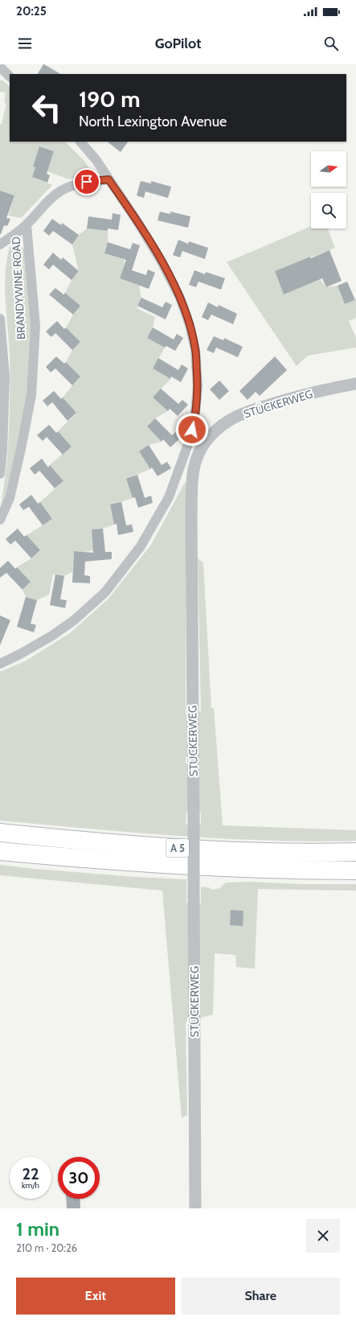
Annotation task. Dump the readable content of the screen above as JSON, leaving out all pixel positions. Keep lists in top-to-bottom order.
{
  "streets": {
    "highway": ["A 5"],
    "street": ["BRANDYWINE ROAD", "STÜCKERWEG"]
  },
  "north": "right",
  "page": {
    "status": "20:25",
    "header": "GoPilot",
    "turn": ["190 m", "North Lexington Avenue"],
    "speed": "22 km/h",
    "limit": "30",
    "heading": ["1 min", "210 m · 20:26"],
    "buttons": ["Exit", "Share"]
  }
}
